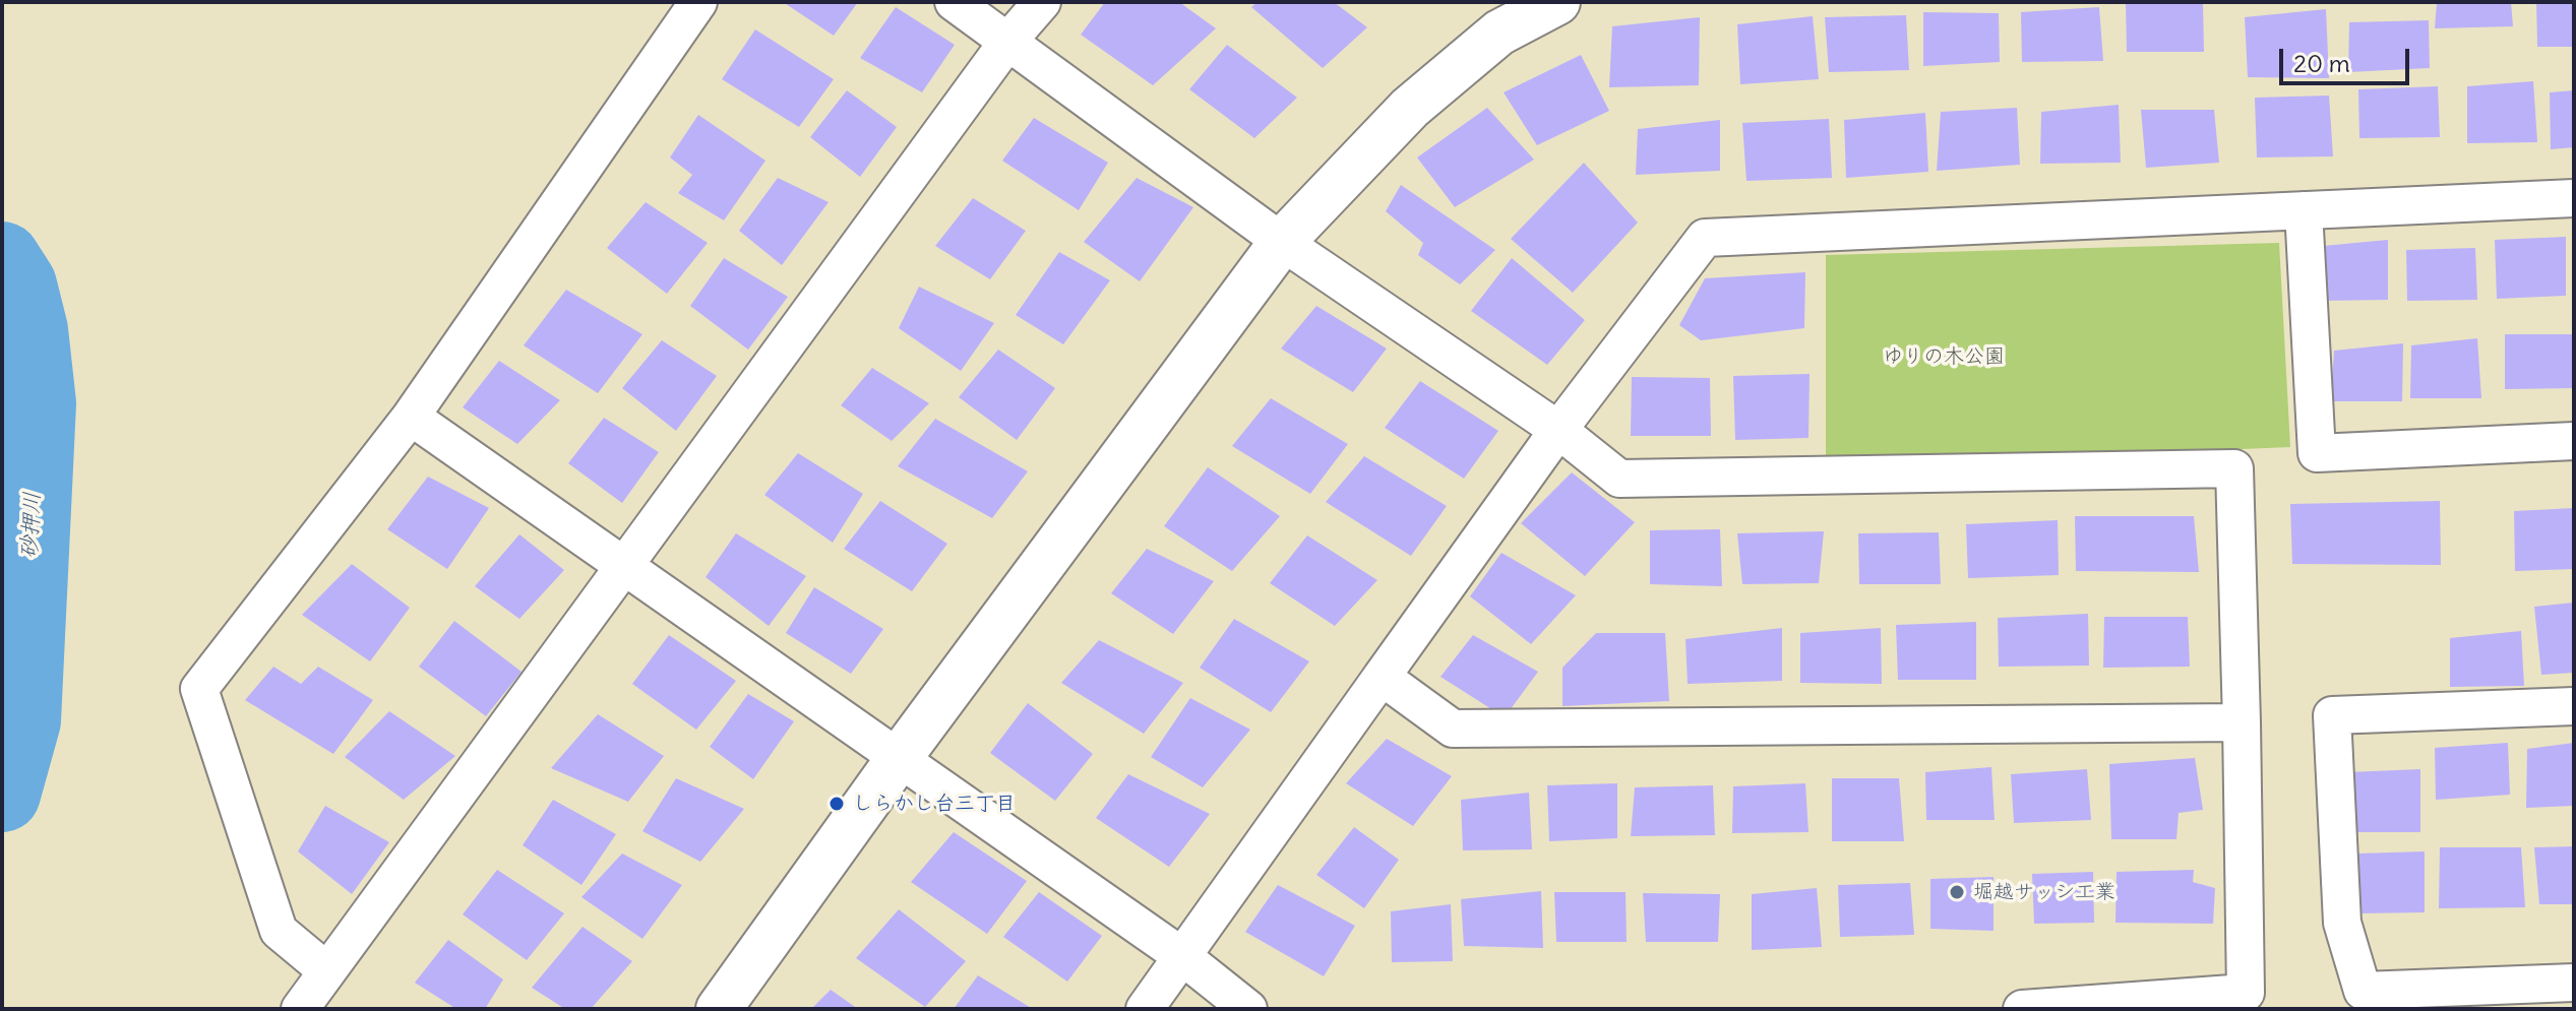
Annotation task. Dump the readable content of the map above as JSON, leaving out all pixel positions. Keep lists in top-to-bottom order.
{
  "water": ["砂押川"],
  "parks": ["ゆりの木公園"],
  "places": ["しらかし台三丁目", "堀越サッシ工業"],
  "scale_bar": "20 m"
}
